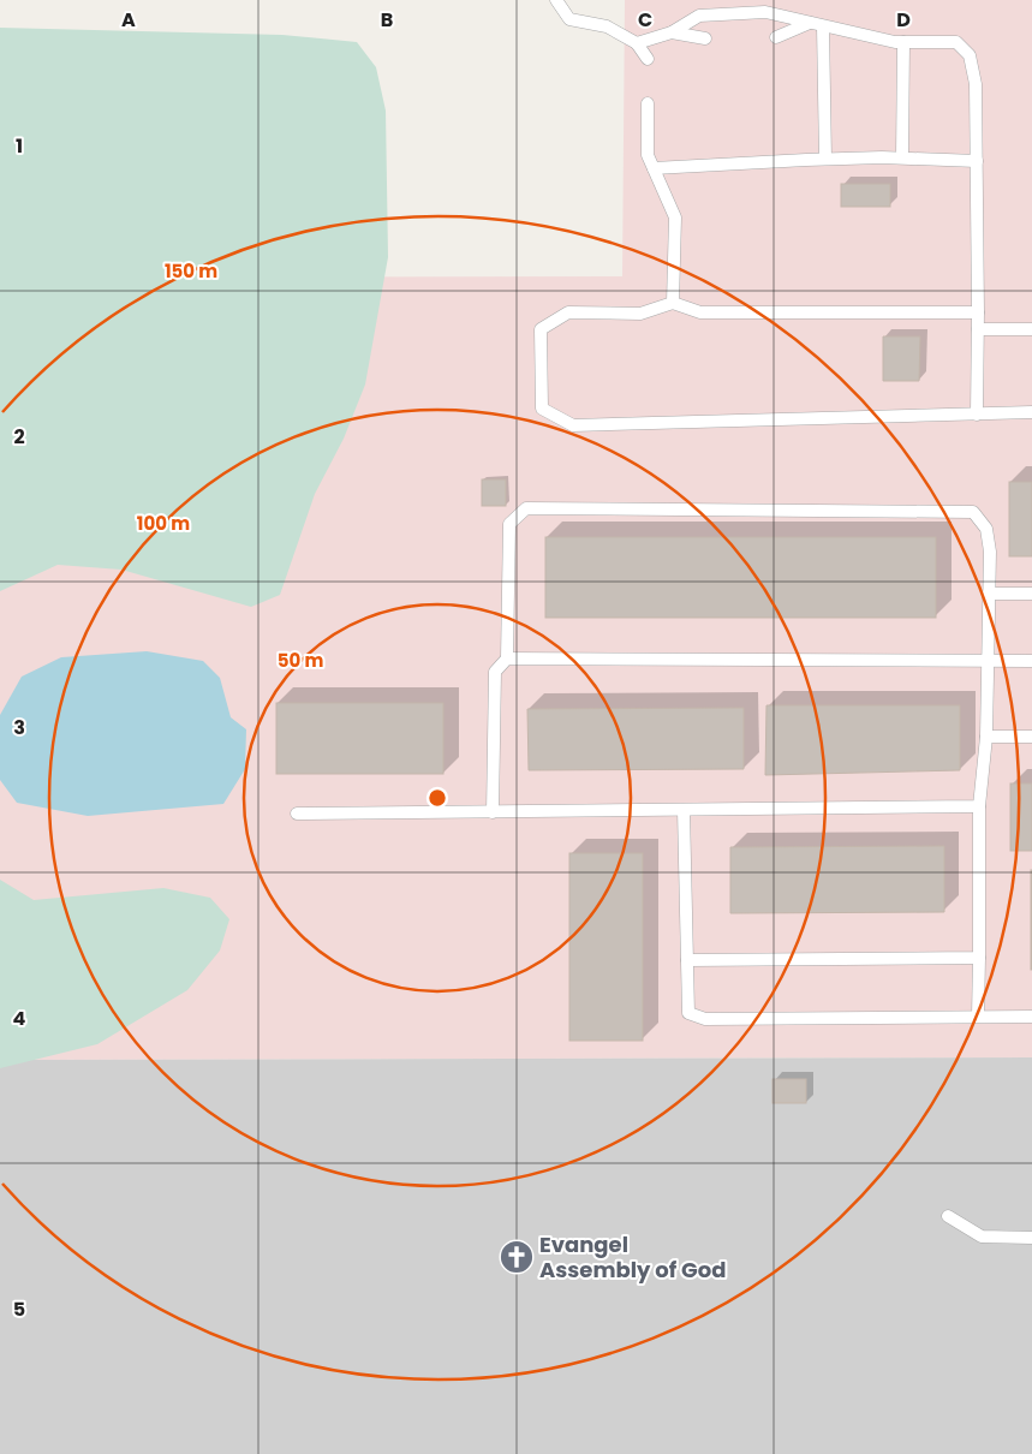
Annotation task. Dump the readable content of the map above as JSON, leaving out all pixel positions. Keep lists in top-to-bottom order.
{
  "places": {
    "church": ["Evangel Assembly of God"]
  },
  "grid": {
    "columns": [
      "A",
      "B",
      "C",
      "D"
    ],
    "rows": [
      "1",
      "2",
      "3",
      "4",
      "5"
    ]
  },
  "rings": ["150 m", "100 m", "50 m"]
}
